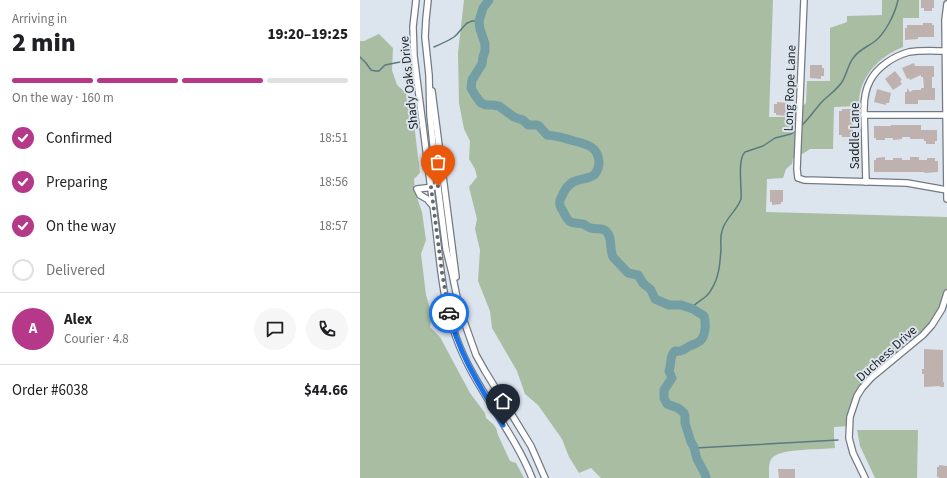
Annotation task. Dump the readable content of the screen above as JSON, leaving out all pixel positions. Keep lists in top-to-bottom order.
{
  "streets": {
    "street": [
      "Shady Oaks Drive",
      "Long Rope Lane",
      "Saddle Lane",
      "Duchess Drive"
    ]
  },
  "crossings": [
    ["Long Rope Lane", "Saddle Lane"]
  ],
  "page": {
    "heading": ["2 min", "Arriving in", "19:20–19:25"],
    "panel": [
      "Alex",
      "Courier · 4.8",
      "Order #6038",
      "$44.66"
    ],
    "bar": "On the way · 160 m",
    "list": [
      ["Confirmed", "18:51"],
      ["Preparing", "18:56"],
      ["On the way", "18:57"],
      "Delivered"
    ],
    "round": "A"
  }
}
